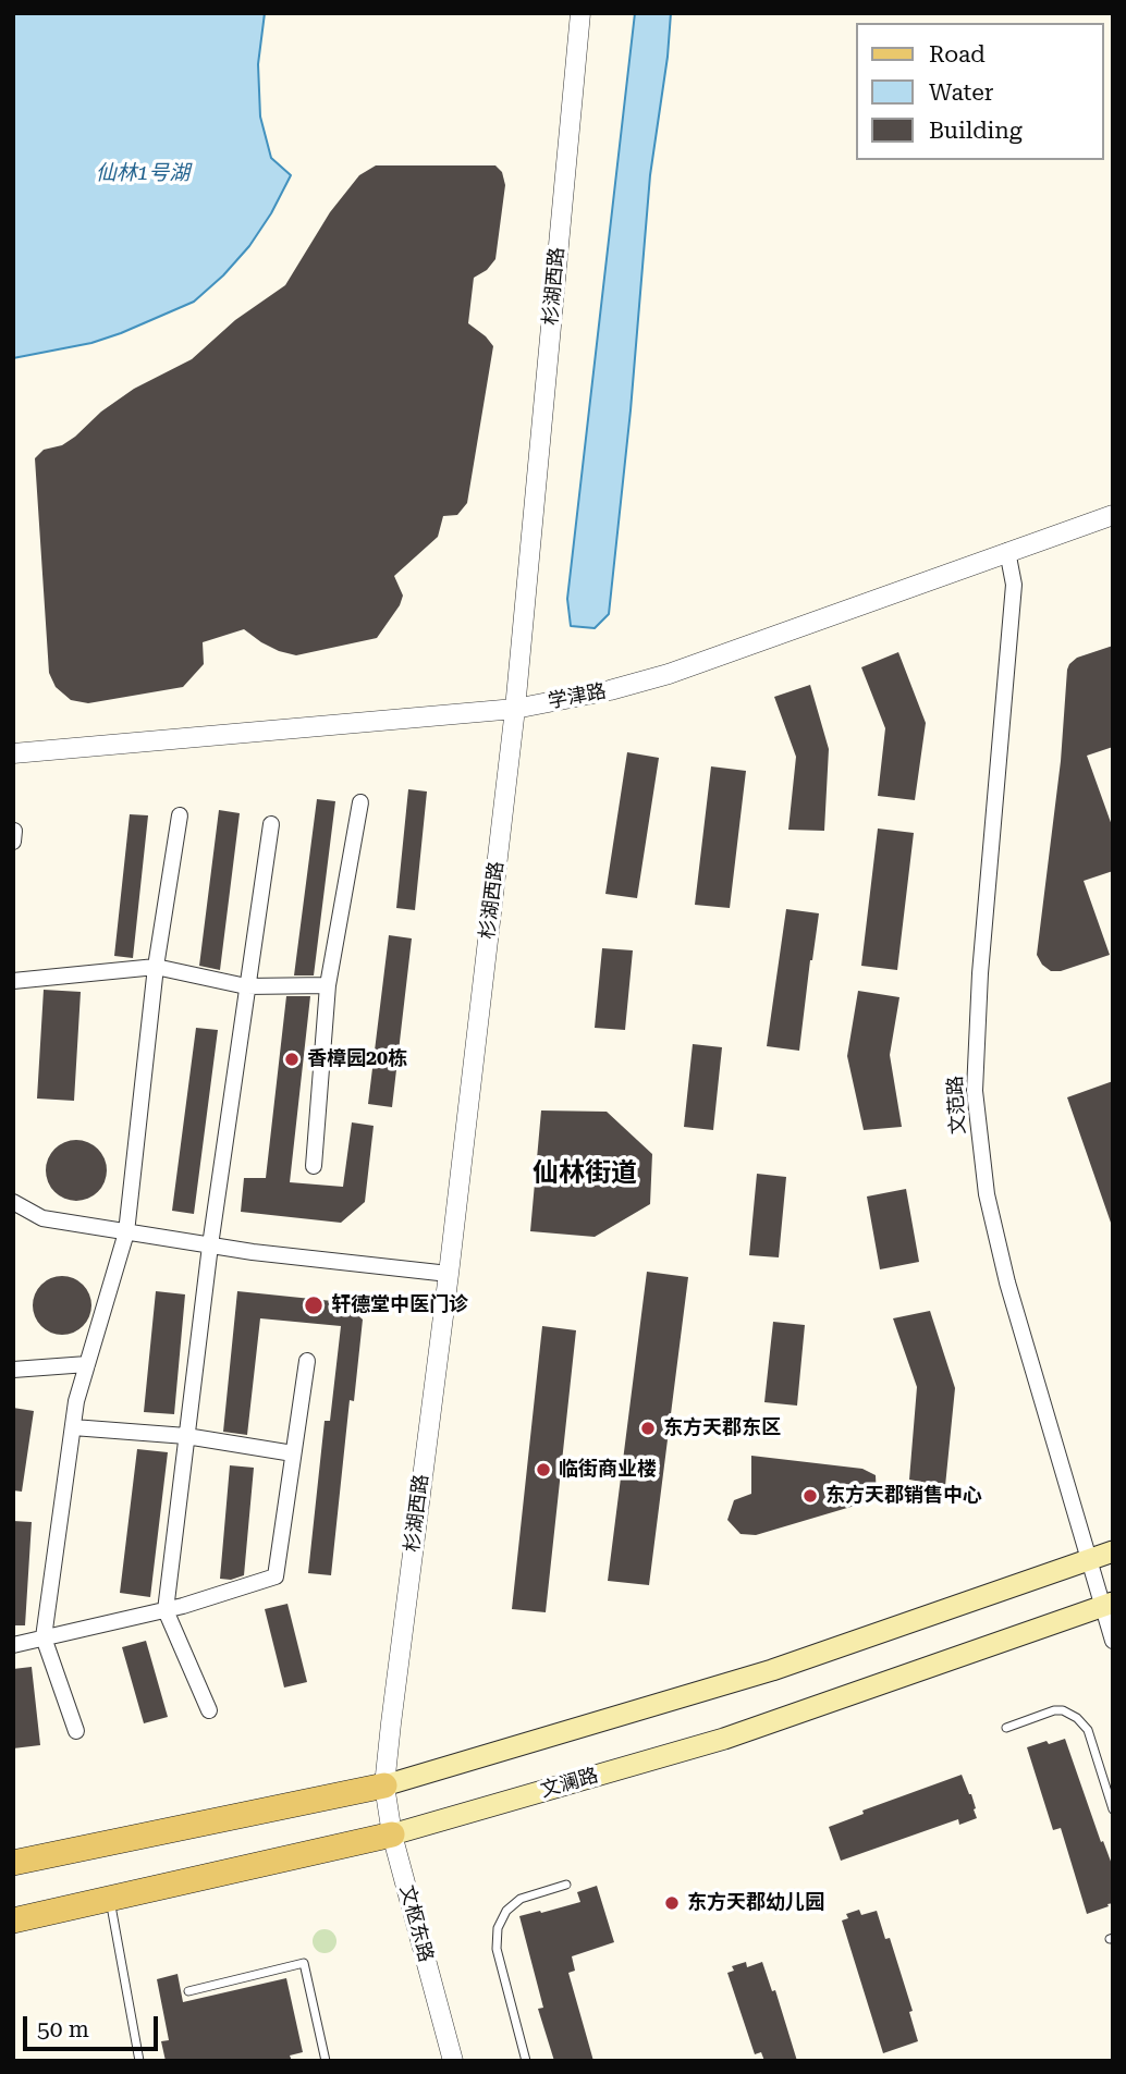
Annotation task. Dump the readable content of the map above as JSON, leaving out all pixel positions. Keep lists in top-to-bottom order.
{
  "streets": {
    "main road": ["文澜路"],
    "street": [
      "杉湖西路",
      "学津路",
      "文范路",
      "文枢东路"
    ]
  },
  "crossings": [
    ["杉湖西路", "学津路"],
    ["杉湖西路", "文枢东路"],
    ["学津路", "文范路"],
    ["文范路", "文澜路"],
    ["文澜路", "文枢东路"]
  ],
  "districts": ["仙林街道"],
  "water": ["仙林1号湖"],
  "places": [
    "香樟园20栋",
    "轩德堂中医门诊",
    "东方天郡东区",
    "临街商业楼",
    "东方天郡销售中心",
    "东方天郡幼儿园"
  ],
  "legend": ["Road", "Water", "Building"],
  "scale_bar": "50 m"
}
